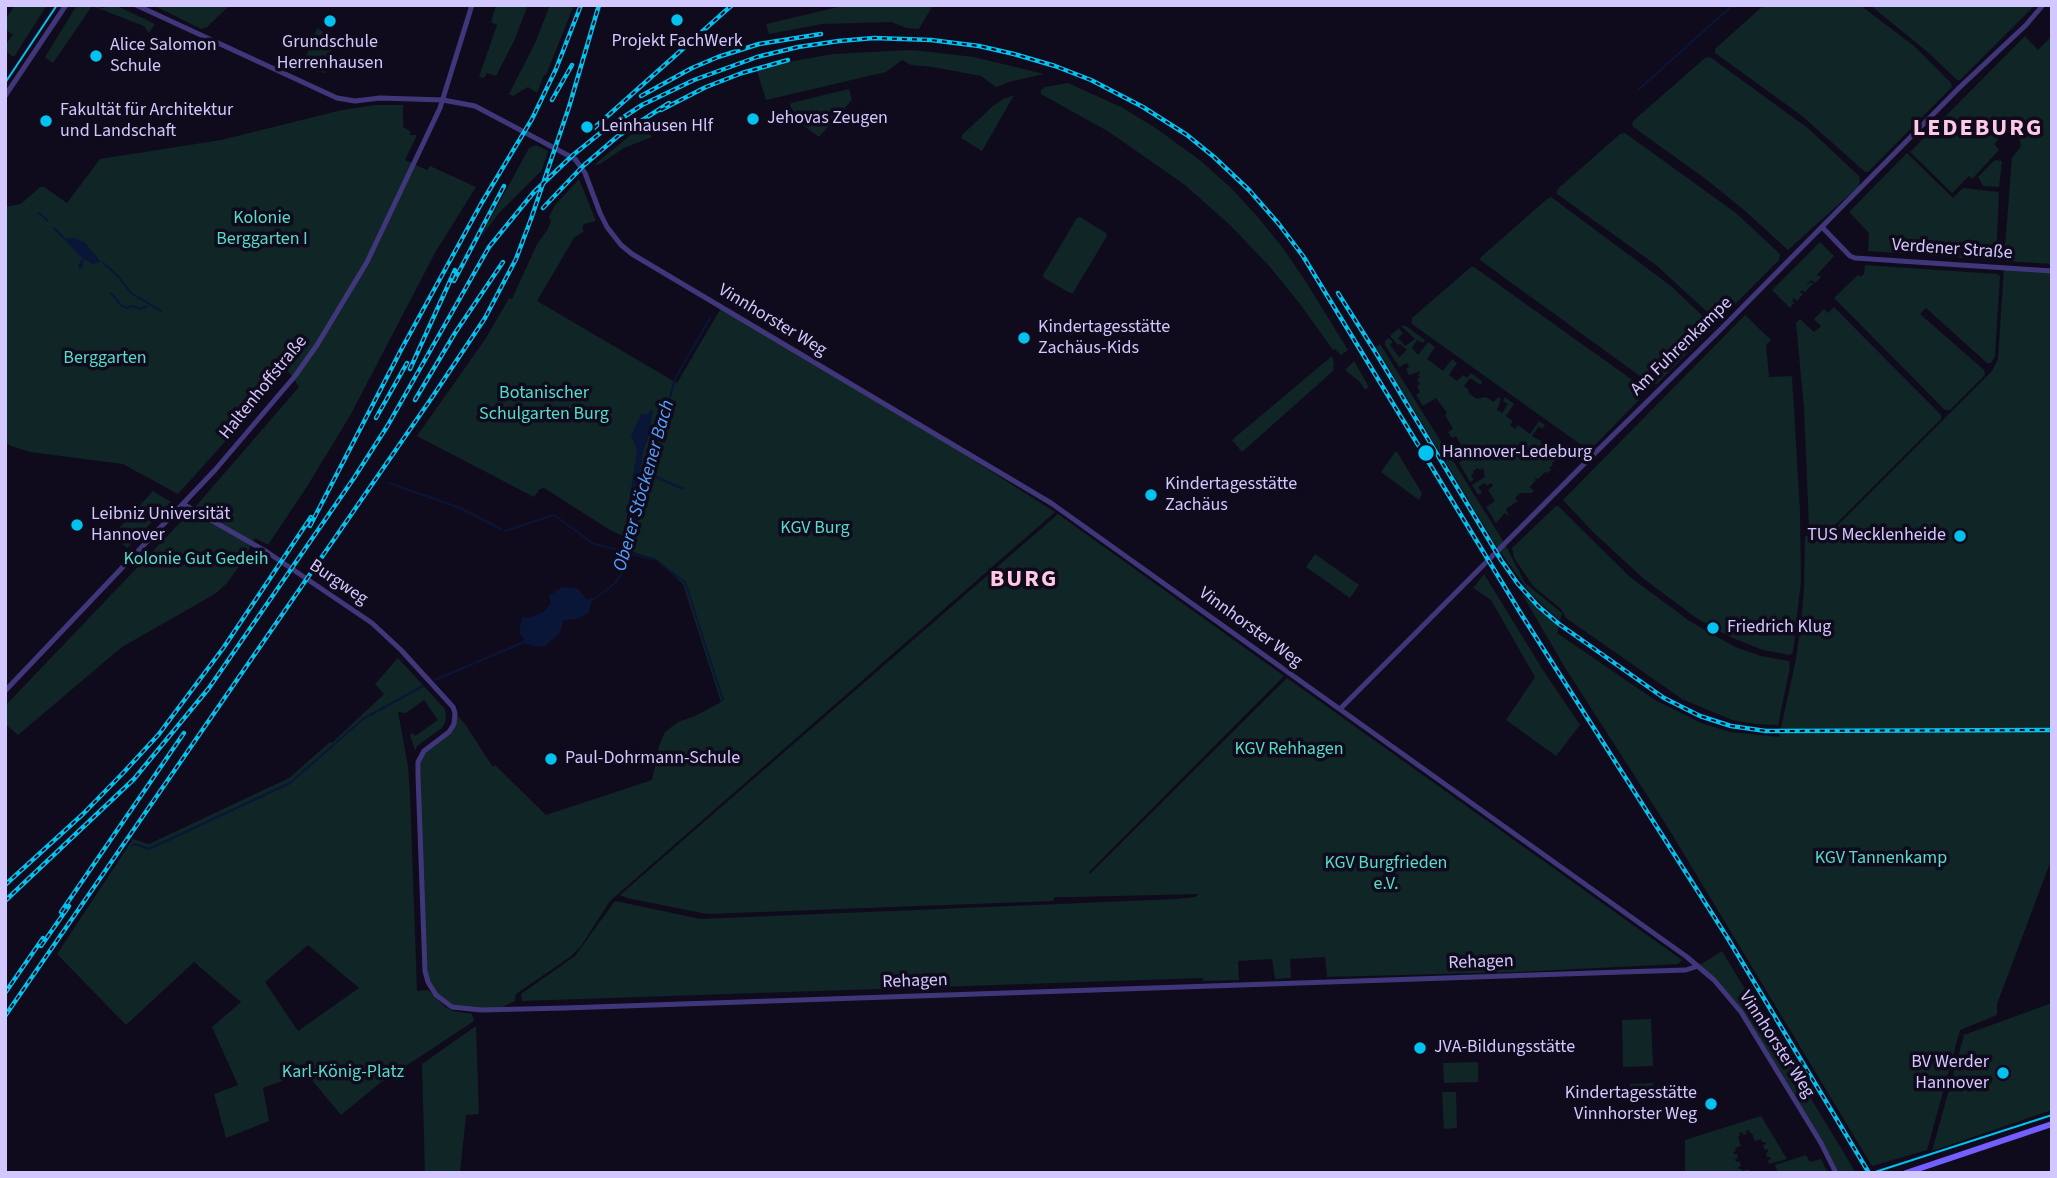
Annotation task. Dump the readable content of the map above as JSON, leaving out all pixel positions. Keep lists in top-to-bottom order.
{
  "streets": {
    "street": [
      "Verdener Straße",
      "Vinnhorster Weg",
      "Am Fuhrenkampe",
      "Haltenhoffstraße",
      "Burgweg",
      "Rehagen"
    ]
  },
  "crossings": [
    ["Verdener Straße", "Am Fuhrenkampe"],
    ["Vinnhorster Weg", "Am Fuhrenkampe"],
    ["Vinnhorster Weg", "Haltenhoffstraße"],
    ["Vinnhorster Weg", "Rehagen"],
    ["Haltenhoffstraße", "Burgweg"],
    ["Burgweg", "Rehagen"]
  ],
  "districts": ["LEDEBURG", "BURG"],
  "water": ["Oberer Stöckener Bach"],
  "parks": [
    "Kolonie Berggarten I",
    "Berggarten",
    "Botanischer Schulgarten Burg",
    "KGV Burg",
    "Kolonie Gut Gedeih",
    "KGV Rehhagen",
    "KGV Tannenkamp",
    "KGV Burgfrieden e.V.",
    "Karl-König-Platz"
  ],
  "places": [
    "Projekt FachWerk",
    "Grundschule Herrenhausen",
    "Alice Salomon Schule",
    "Jehovas Zeugen",
    "Fakultät für Architektur und Landschaft",
    "Leinhausen Hlf",
    "Kindertagesstätte Zachäus-Kids",
    "Hannover-Ledeburg",
    "Kindertagesstätte Zachäus",
    "Leibniz Universität Hannover",
    "TUS Mecklenheide",
    "Friedrich Klug",
    "Paul-Dohrmann-Schule",
    "JVA-Bildungsstätte",
    "BV Werder Hannover",
    "Kindertagesstätte Vinnhorster Weg"
  ]
}
